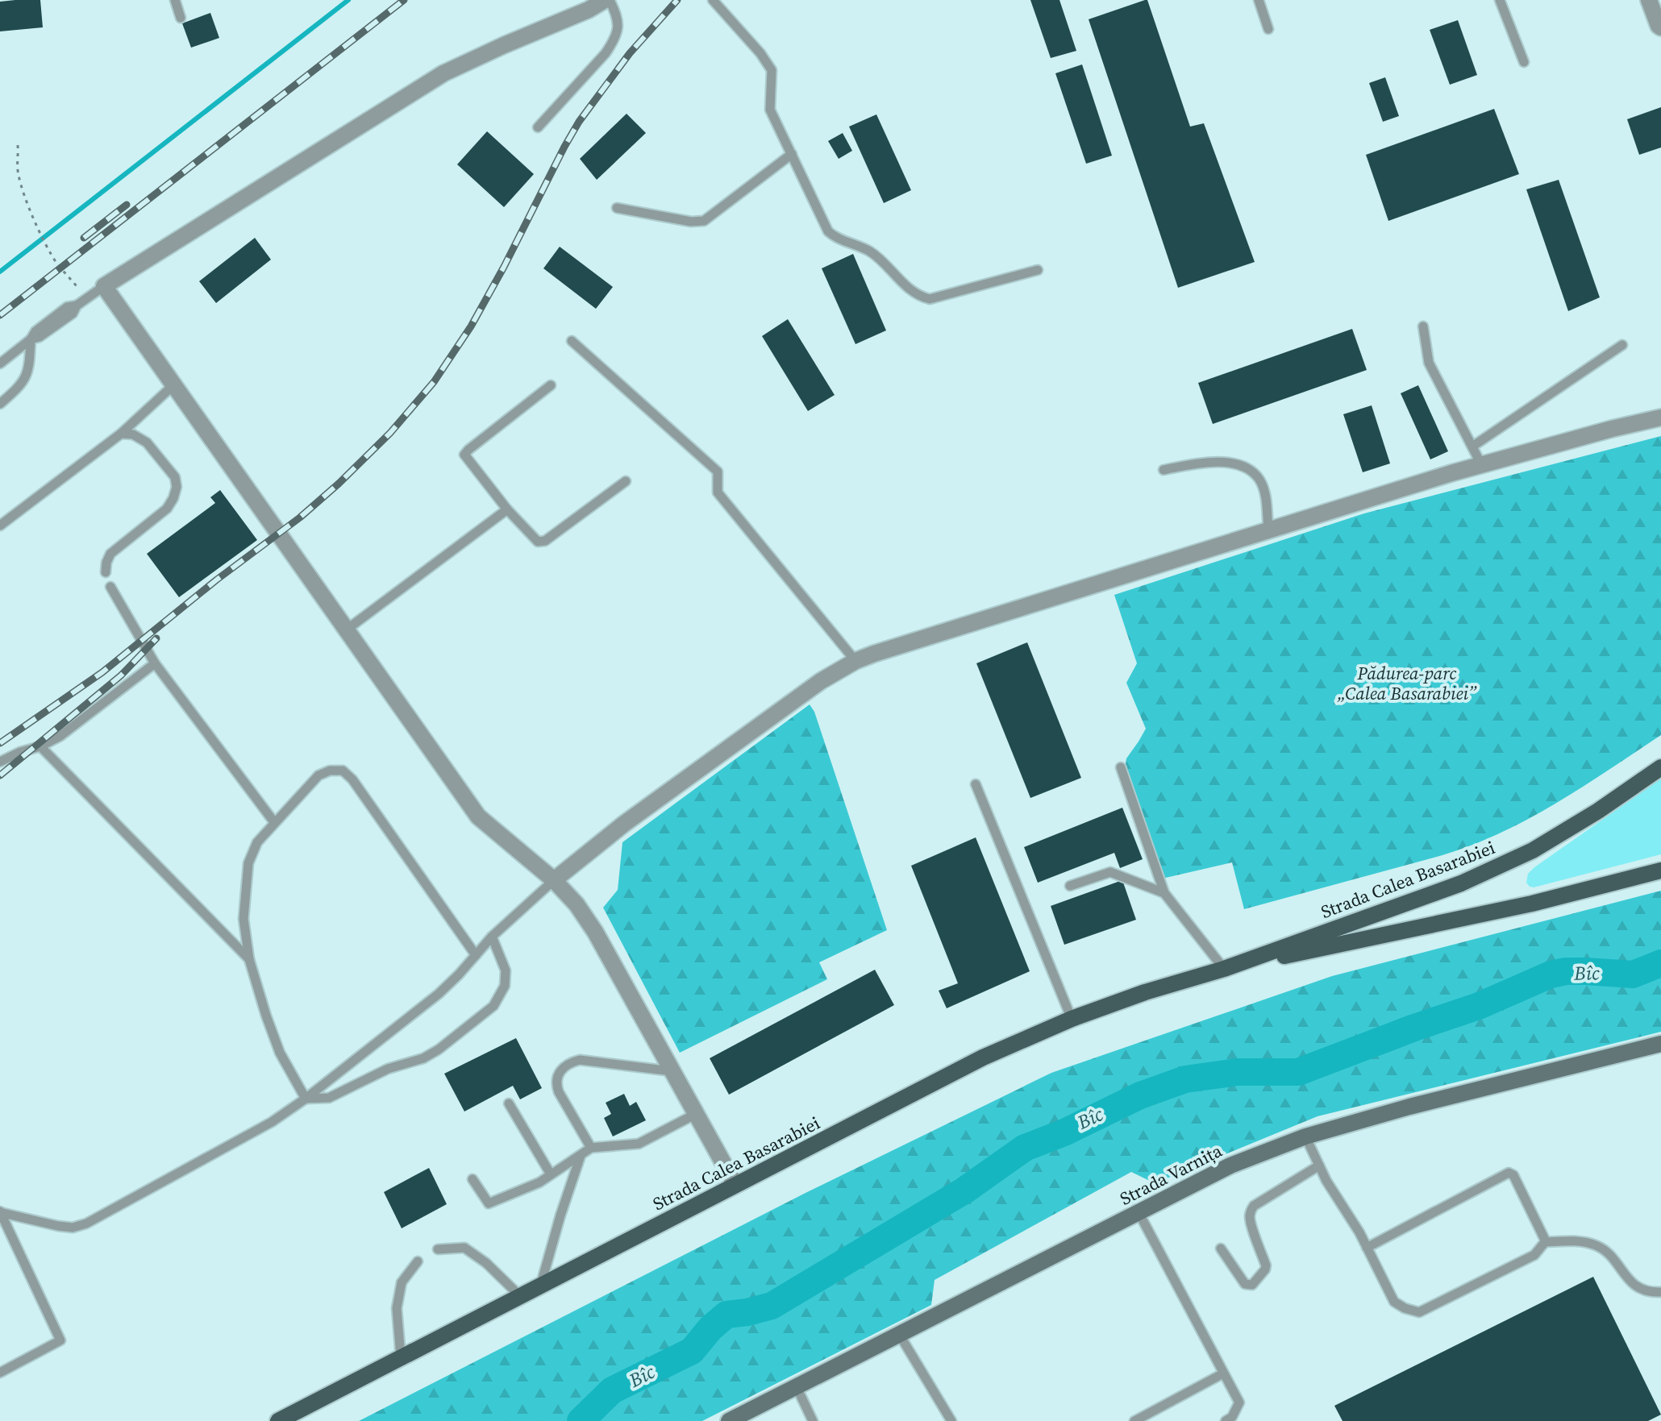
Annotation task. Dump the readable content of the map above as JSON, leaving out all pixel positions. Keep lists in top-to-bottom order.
{
  "streets": {
    "main road": ["Strada Calea Basarabiei"],
    "street": ["Strada Varnița"]
  },
  "water": ["Bîc"],
  "parks": ["Pădurea-parc „Calea Basarabiei”"]
}
